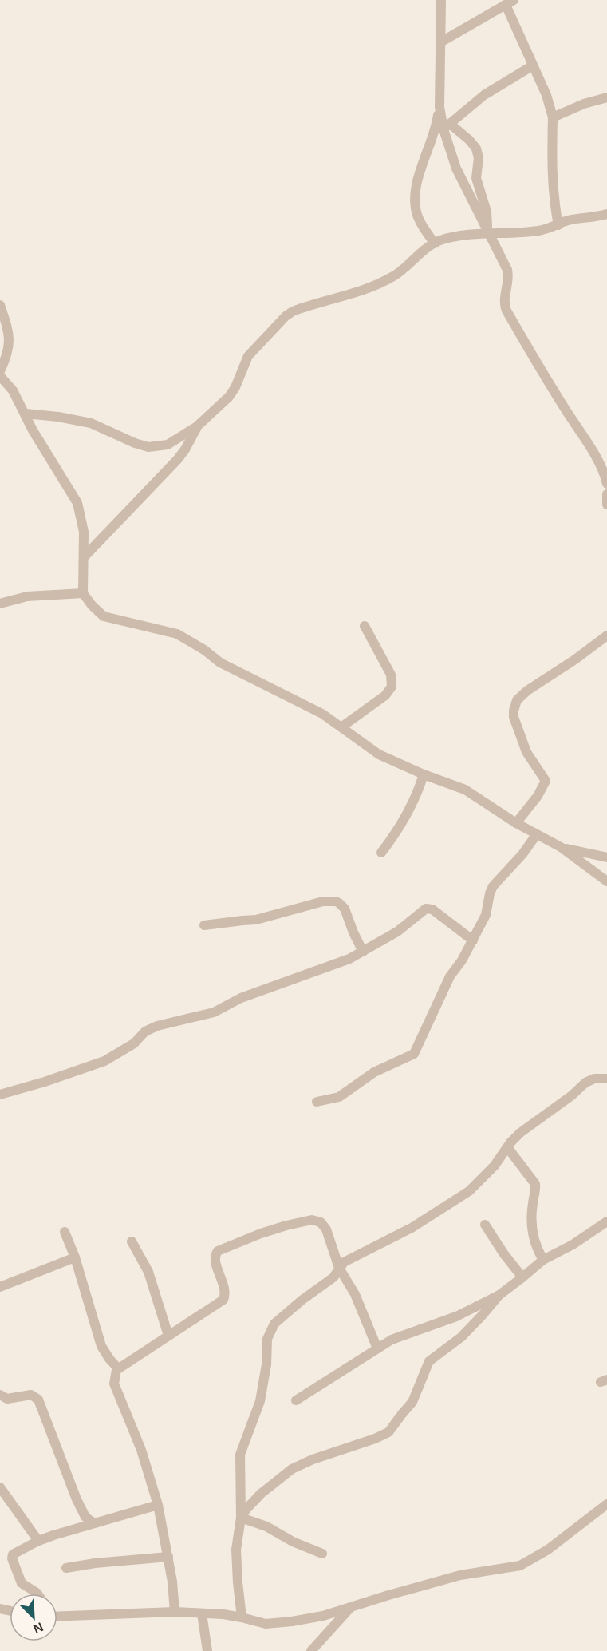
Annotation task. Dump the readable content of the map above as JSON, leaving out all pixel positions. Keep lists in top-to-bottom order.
{
  "north": "bottom right"
}
